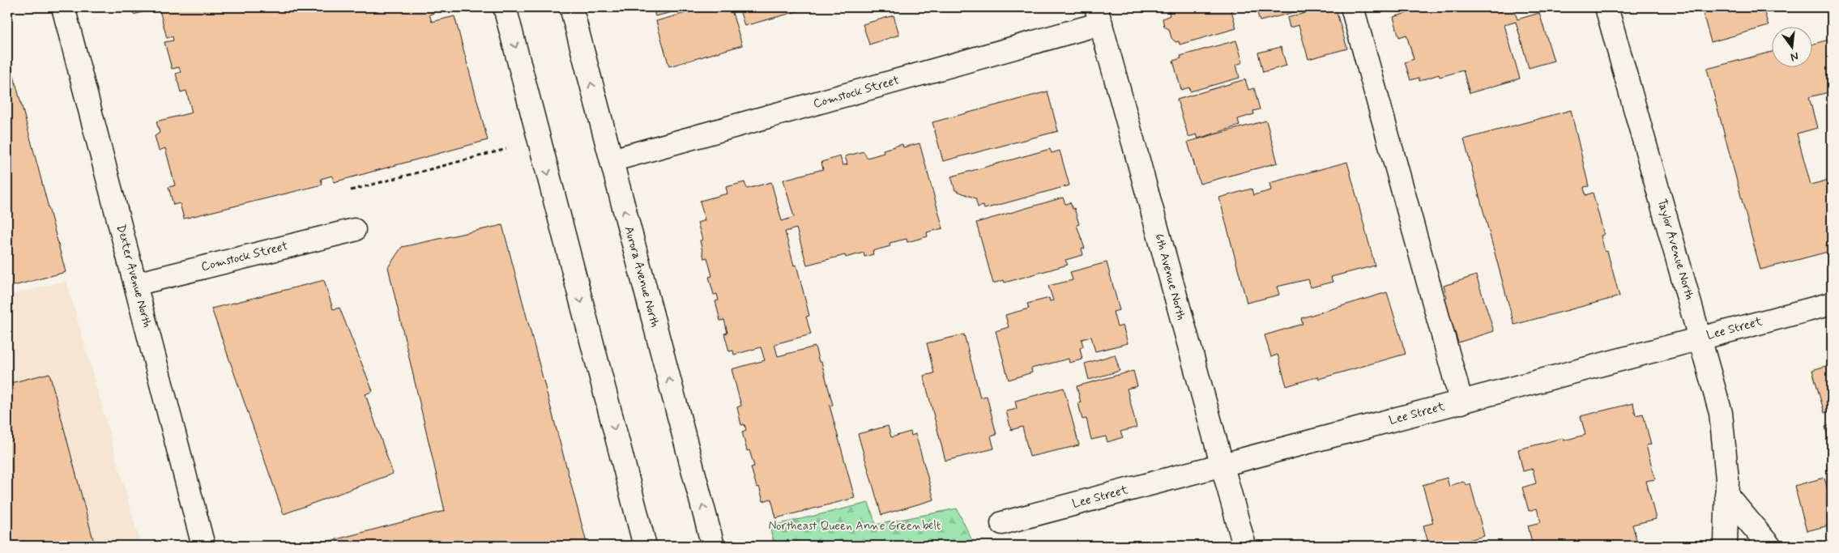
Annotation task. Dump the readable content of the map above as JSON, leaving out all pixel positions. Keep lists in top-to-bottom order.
{
  "streets": {
    "main road": [
      "Comstock Street",
      "Taylor Avenue North",
      "Dexter Avenue North",
      "Aurora Avenue North",
      "6th Avenue North",
      "Lee Street"
    ]
  },
  "crossings": [
    ["Comstock Street", "Dexter Avenue North"],
    ["Comstock Street", "Aurora Avenue North"],
    ["Comstock Street", "6th Avenue North"],
    ["Taylor Avenue North", "Lee Street"],
    ["6th Avenue North", "Lee Street"]
  ],
  "parks": ["Northeast Queen Anne Greenbelt"],
  "north": "bottom"
}
